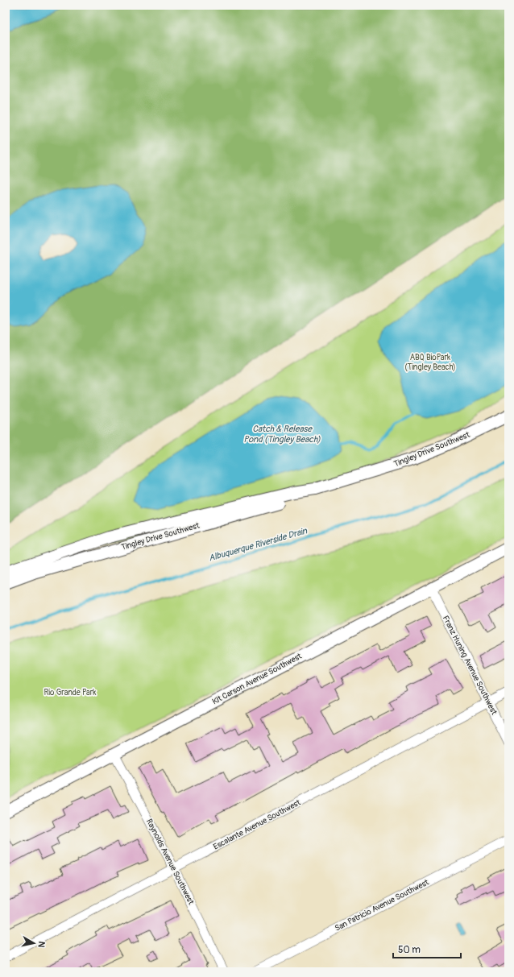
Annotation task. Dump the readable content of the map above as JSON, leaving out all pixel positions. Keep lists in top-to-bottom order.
{
  "streets": {
    "street": [
      "Tingley Drive Southwest",
      "Franz Huning Avenue Southwest",
      "Kit Carson Avenue Southwest",
      "Escalante Avenue Southwest",
      "Raynolds Avenue Southwest",
      "San Patricio Avenue Southwest"
    ]
  },
  "crossings": [
    ["Franz Huning Avenue Southwest", "Kit Carson Avenue Southwest"],
    ["Franz Huning Avenue Southwest", "Escalante Avenue Southwest"],
    ["Kit Carson Avenue Southwest", "Raynolds Avenue Southwest"],
    ["Escalante Avenue Southwest", "Raynolds Avenue Southwest"]
  ],
  "water": ["Catch & Release Pond (Tingley Beach)", "Albuquerque Riverside Drain"],
  "parks": ["ABQ BioPark (Tingley Beach)", "Rio Grande Park"],
  "scale_bar": "50 m",
  "north": "right"
}
